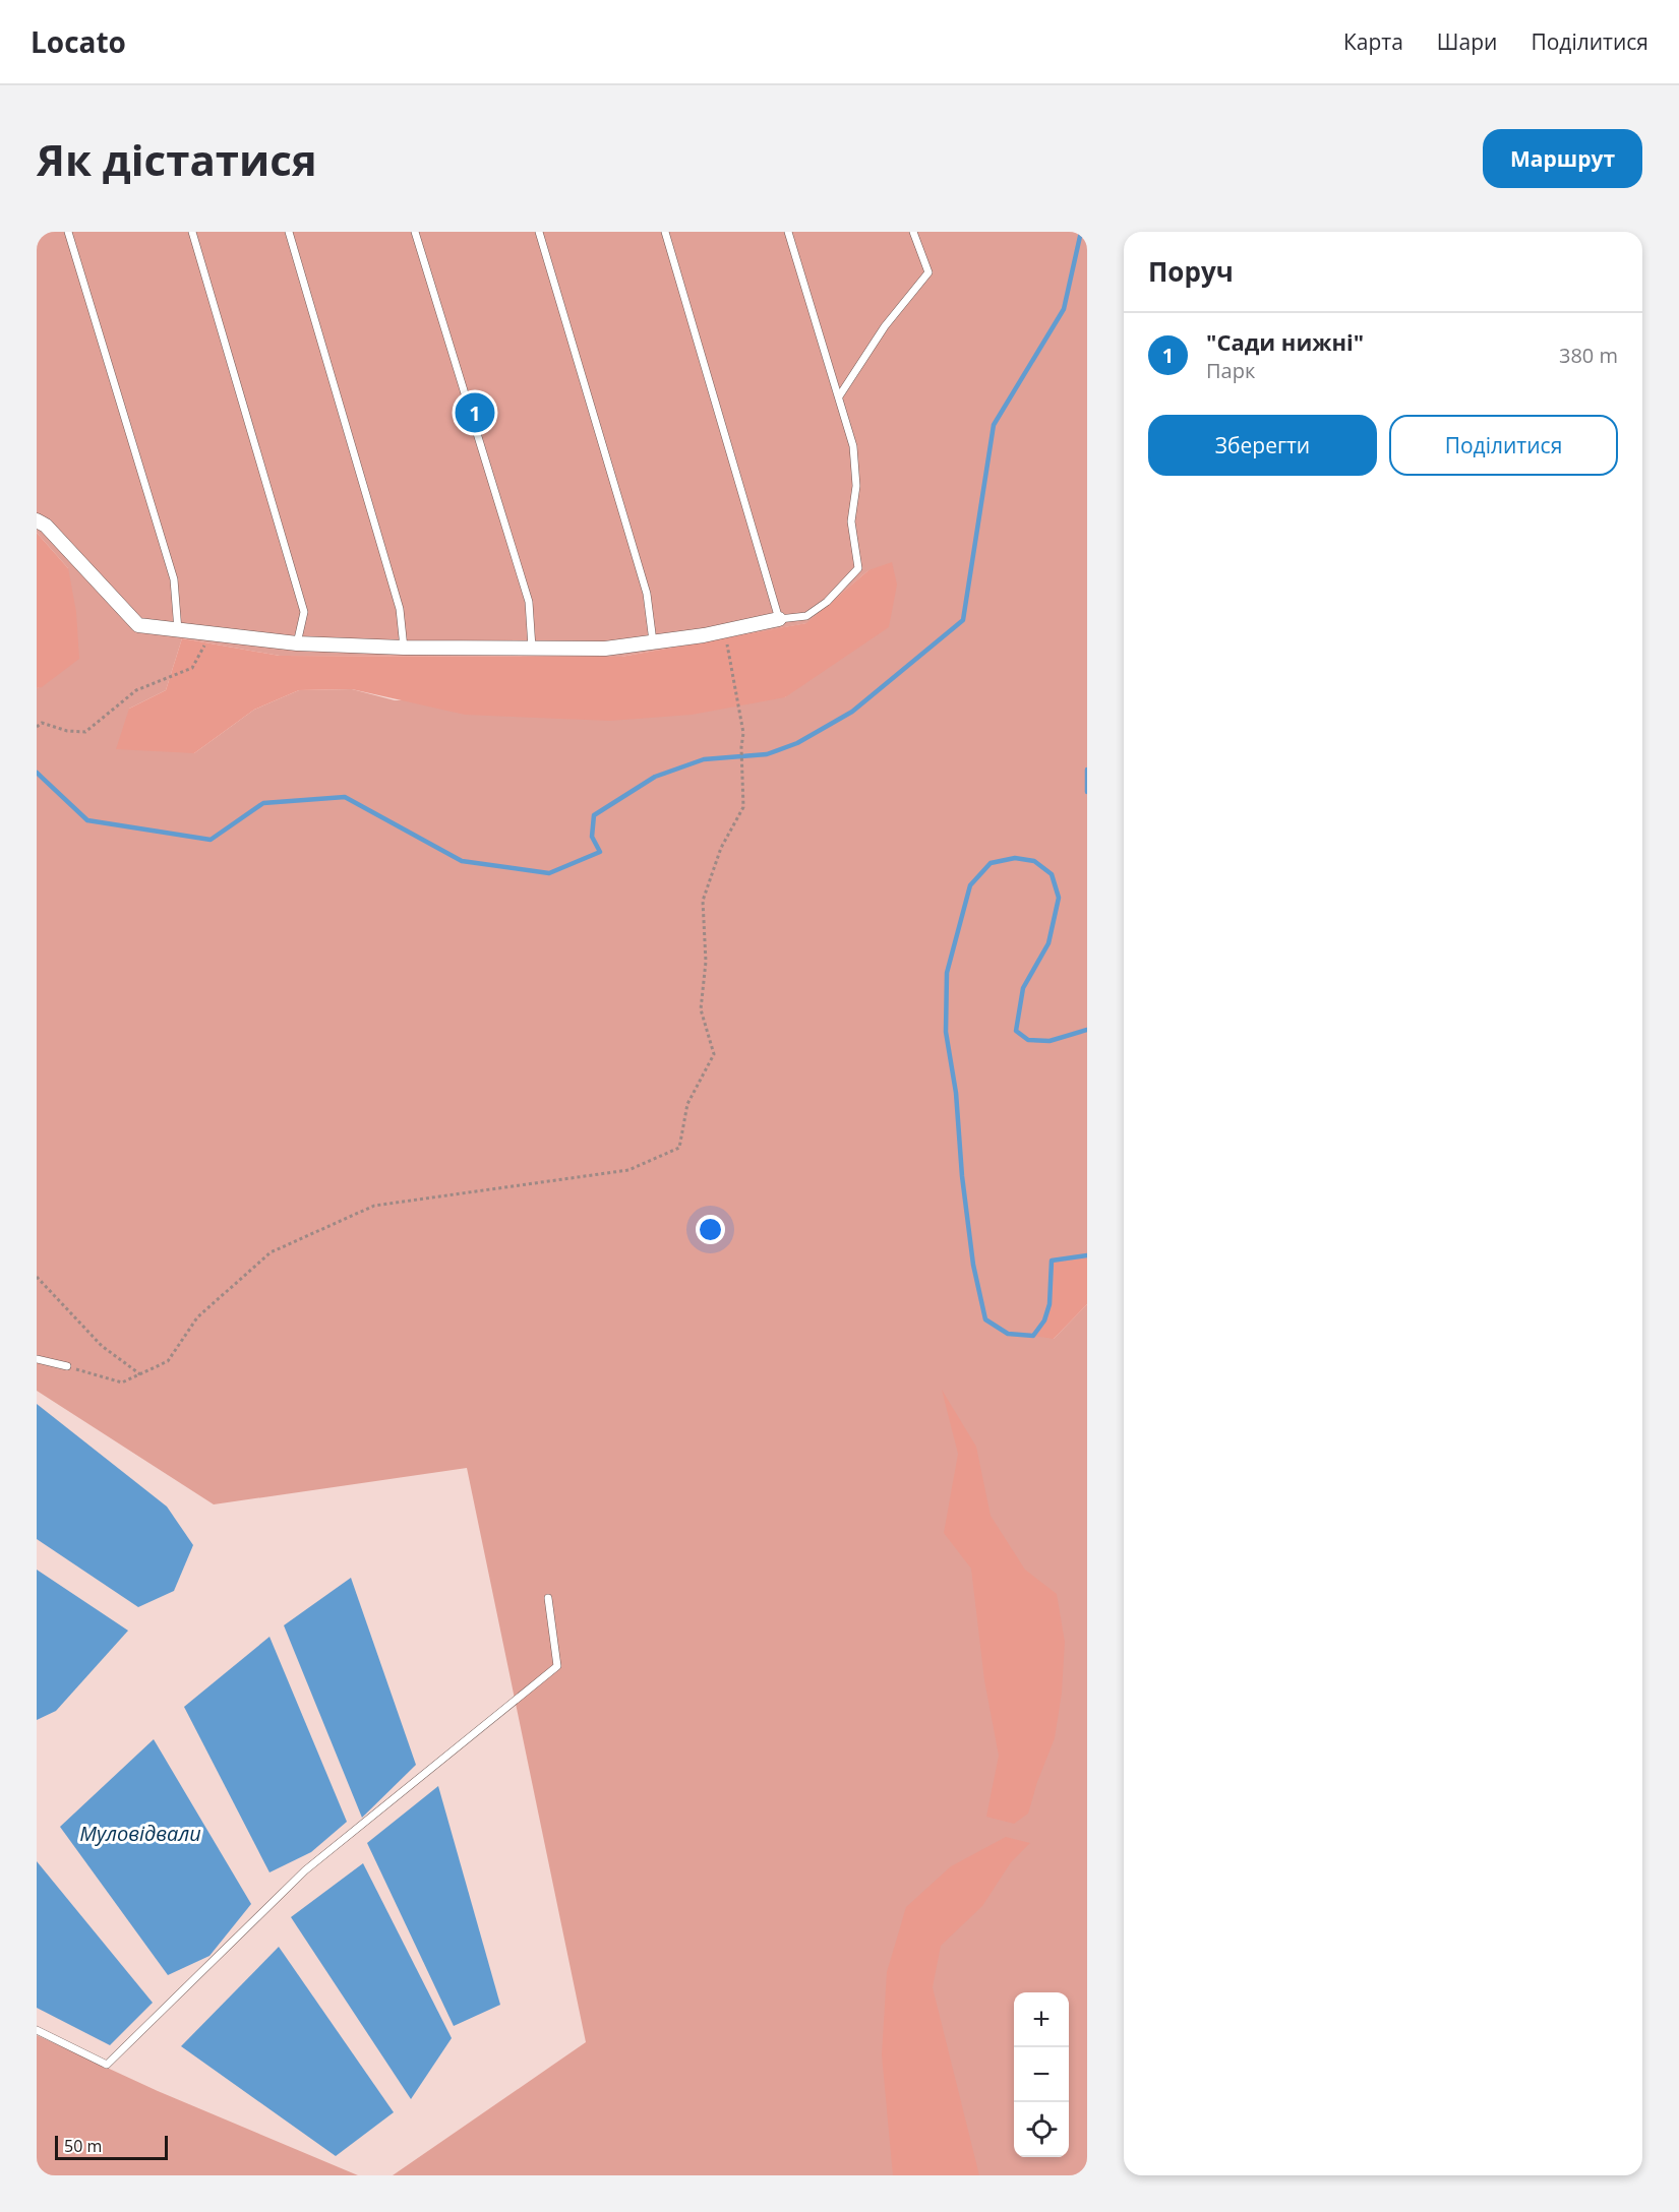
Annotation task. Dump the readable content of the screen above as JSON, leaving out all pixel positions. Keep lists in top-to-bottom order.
{
  "water": ["Муловідвали"],
  "scale_bar": "50 m",
  "page": {
    "header": "Locato",
    "nav": ["Карта", "Шари", "Поділитися"],
    "buttons": [
      "Маршрут",
      ["Зберегти", "Поділитися"]
    ],
    "title": "Як дістатися",
    "heading": "Поруч",
    "list": [
      {
        "mark": "1",
        "name": "\"Сади нижні\"",
        "note": "Парк",
        "value": "380 m"
      }
    ],
    "pins": "1",
    "map_buttons": ["+", "−"],
    "scale": "50 m"
  }
}
